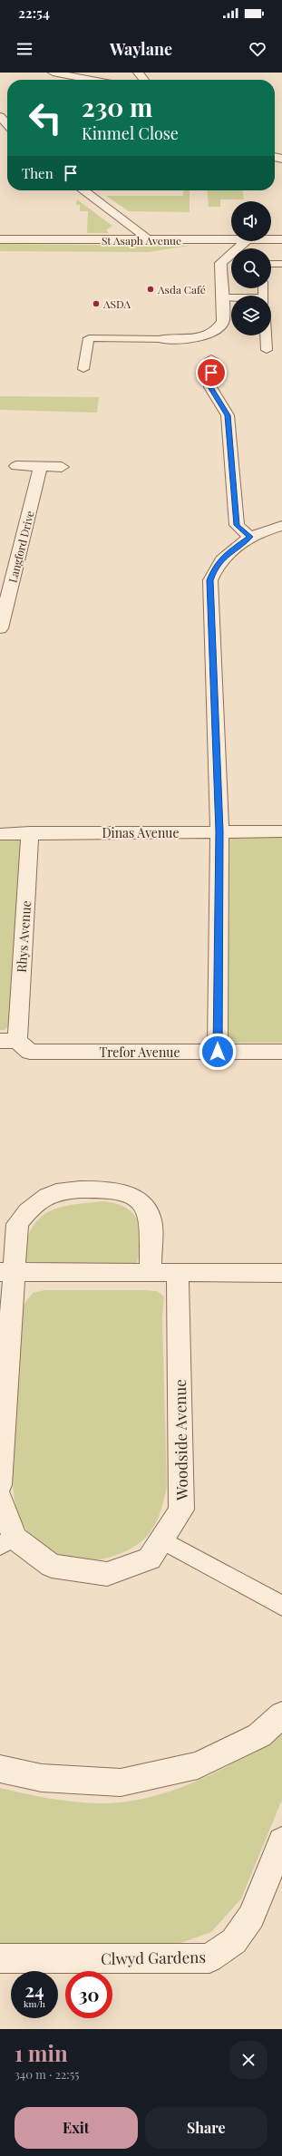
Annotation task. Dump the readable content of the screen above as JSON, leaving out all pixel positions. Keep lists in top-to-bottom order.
{
  "streets": {
    "street": [
      "St Asaph Avenue",
      "Langford Drive",
      "Dinas Avenue",
      "Rhys Avenue",
      "Trefor Avenue",
      "Woodside Avenue",
      "Clwyd Gardens"
    ]
  },
  "crossings": [
    ["Dinas Avenue", "Rhys Avenue"],
    ["Rhys Avenue", "Trefor Avenue"]
  ],
  "places": ["Asda Café", "ASDA"],
  "page": {
    "status": "22:54",
    "header": "Waylane",
    "turn": ["230 m", "Kinmel Close"],
    "then": "Then",
    "speed": "24 km/h",
    "limit": "30",
    "heading": ["1 min", "340 m · 22:55"],
    "buttons": ["Exit", "Share"]
  }
}
